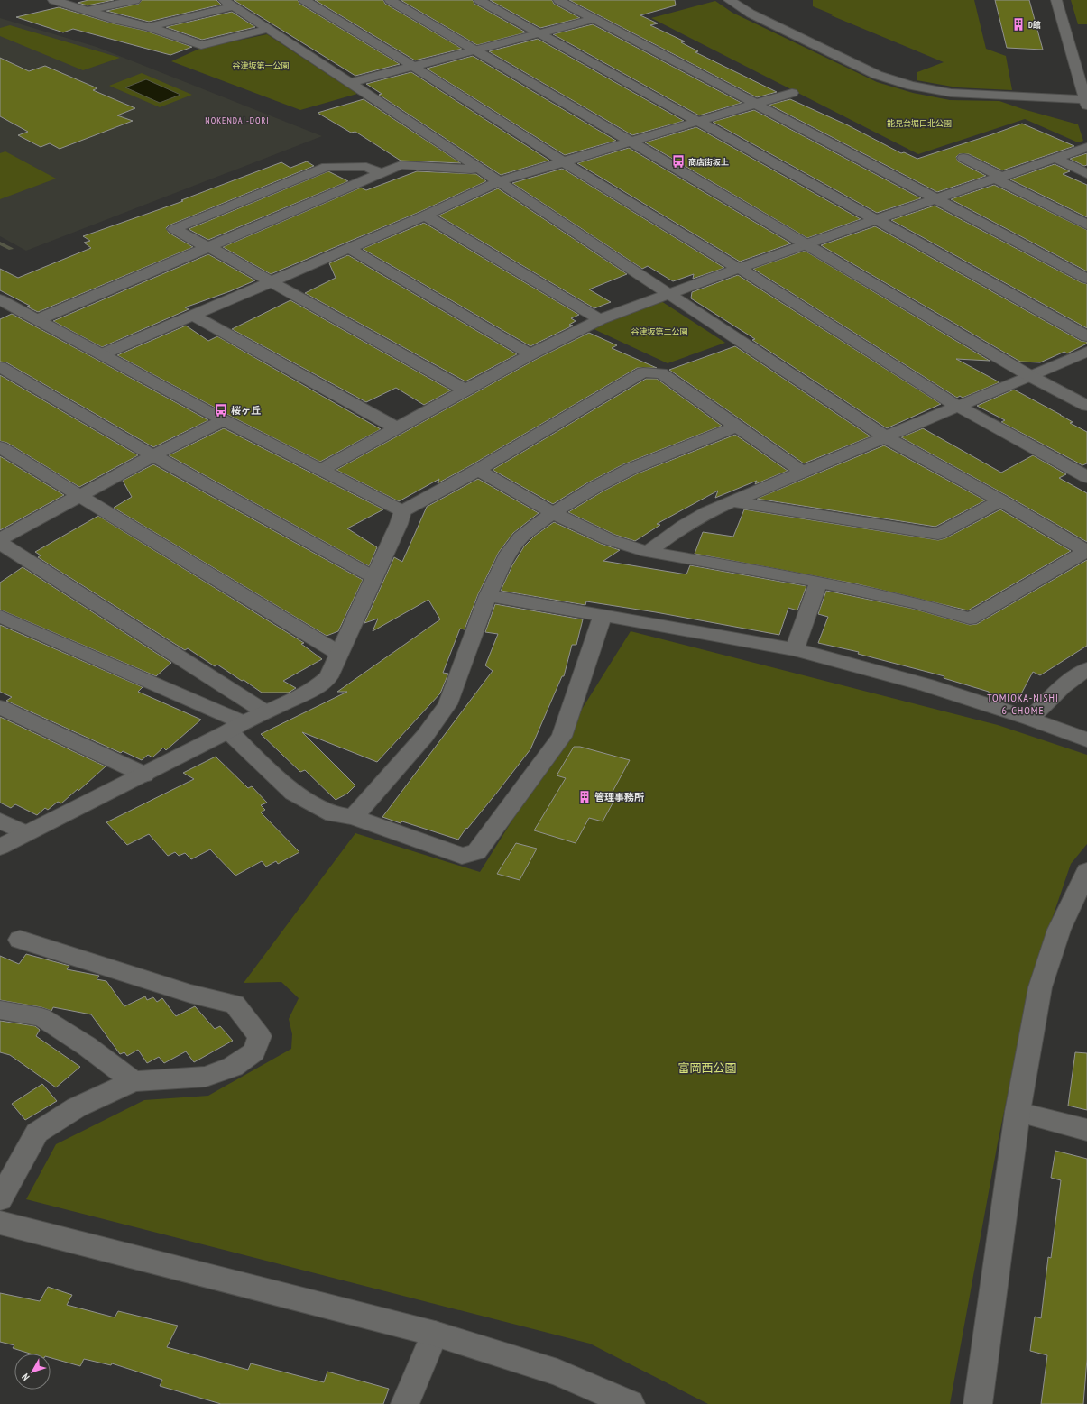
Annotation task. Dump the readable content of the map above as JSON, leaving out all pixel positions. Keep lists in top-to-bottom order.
{
  "districts": ["NOKENDAI-DORI", "TOMIOKA-NISHI 6-CHOME"],
  "parks": [
    "谷津坂第一公園",
    "能見台堀口北公園",
    "谷津坂第二公園",
    "富岡西公園"
  ],
  "places": {
    "building": ["D館", "管理事務所"],
    "bus stop": ["商店街坂上", "桜ヶ丘"]
  },
  "north": "bottom left"
}
